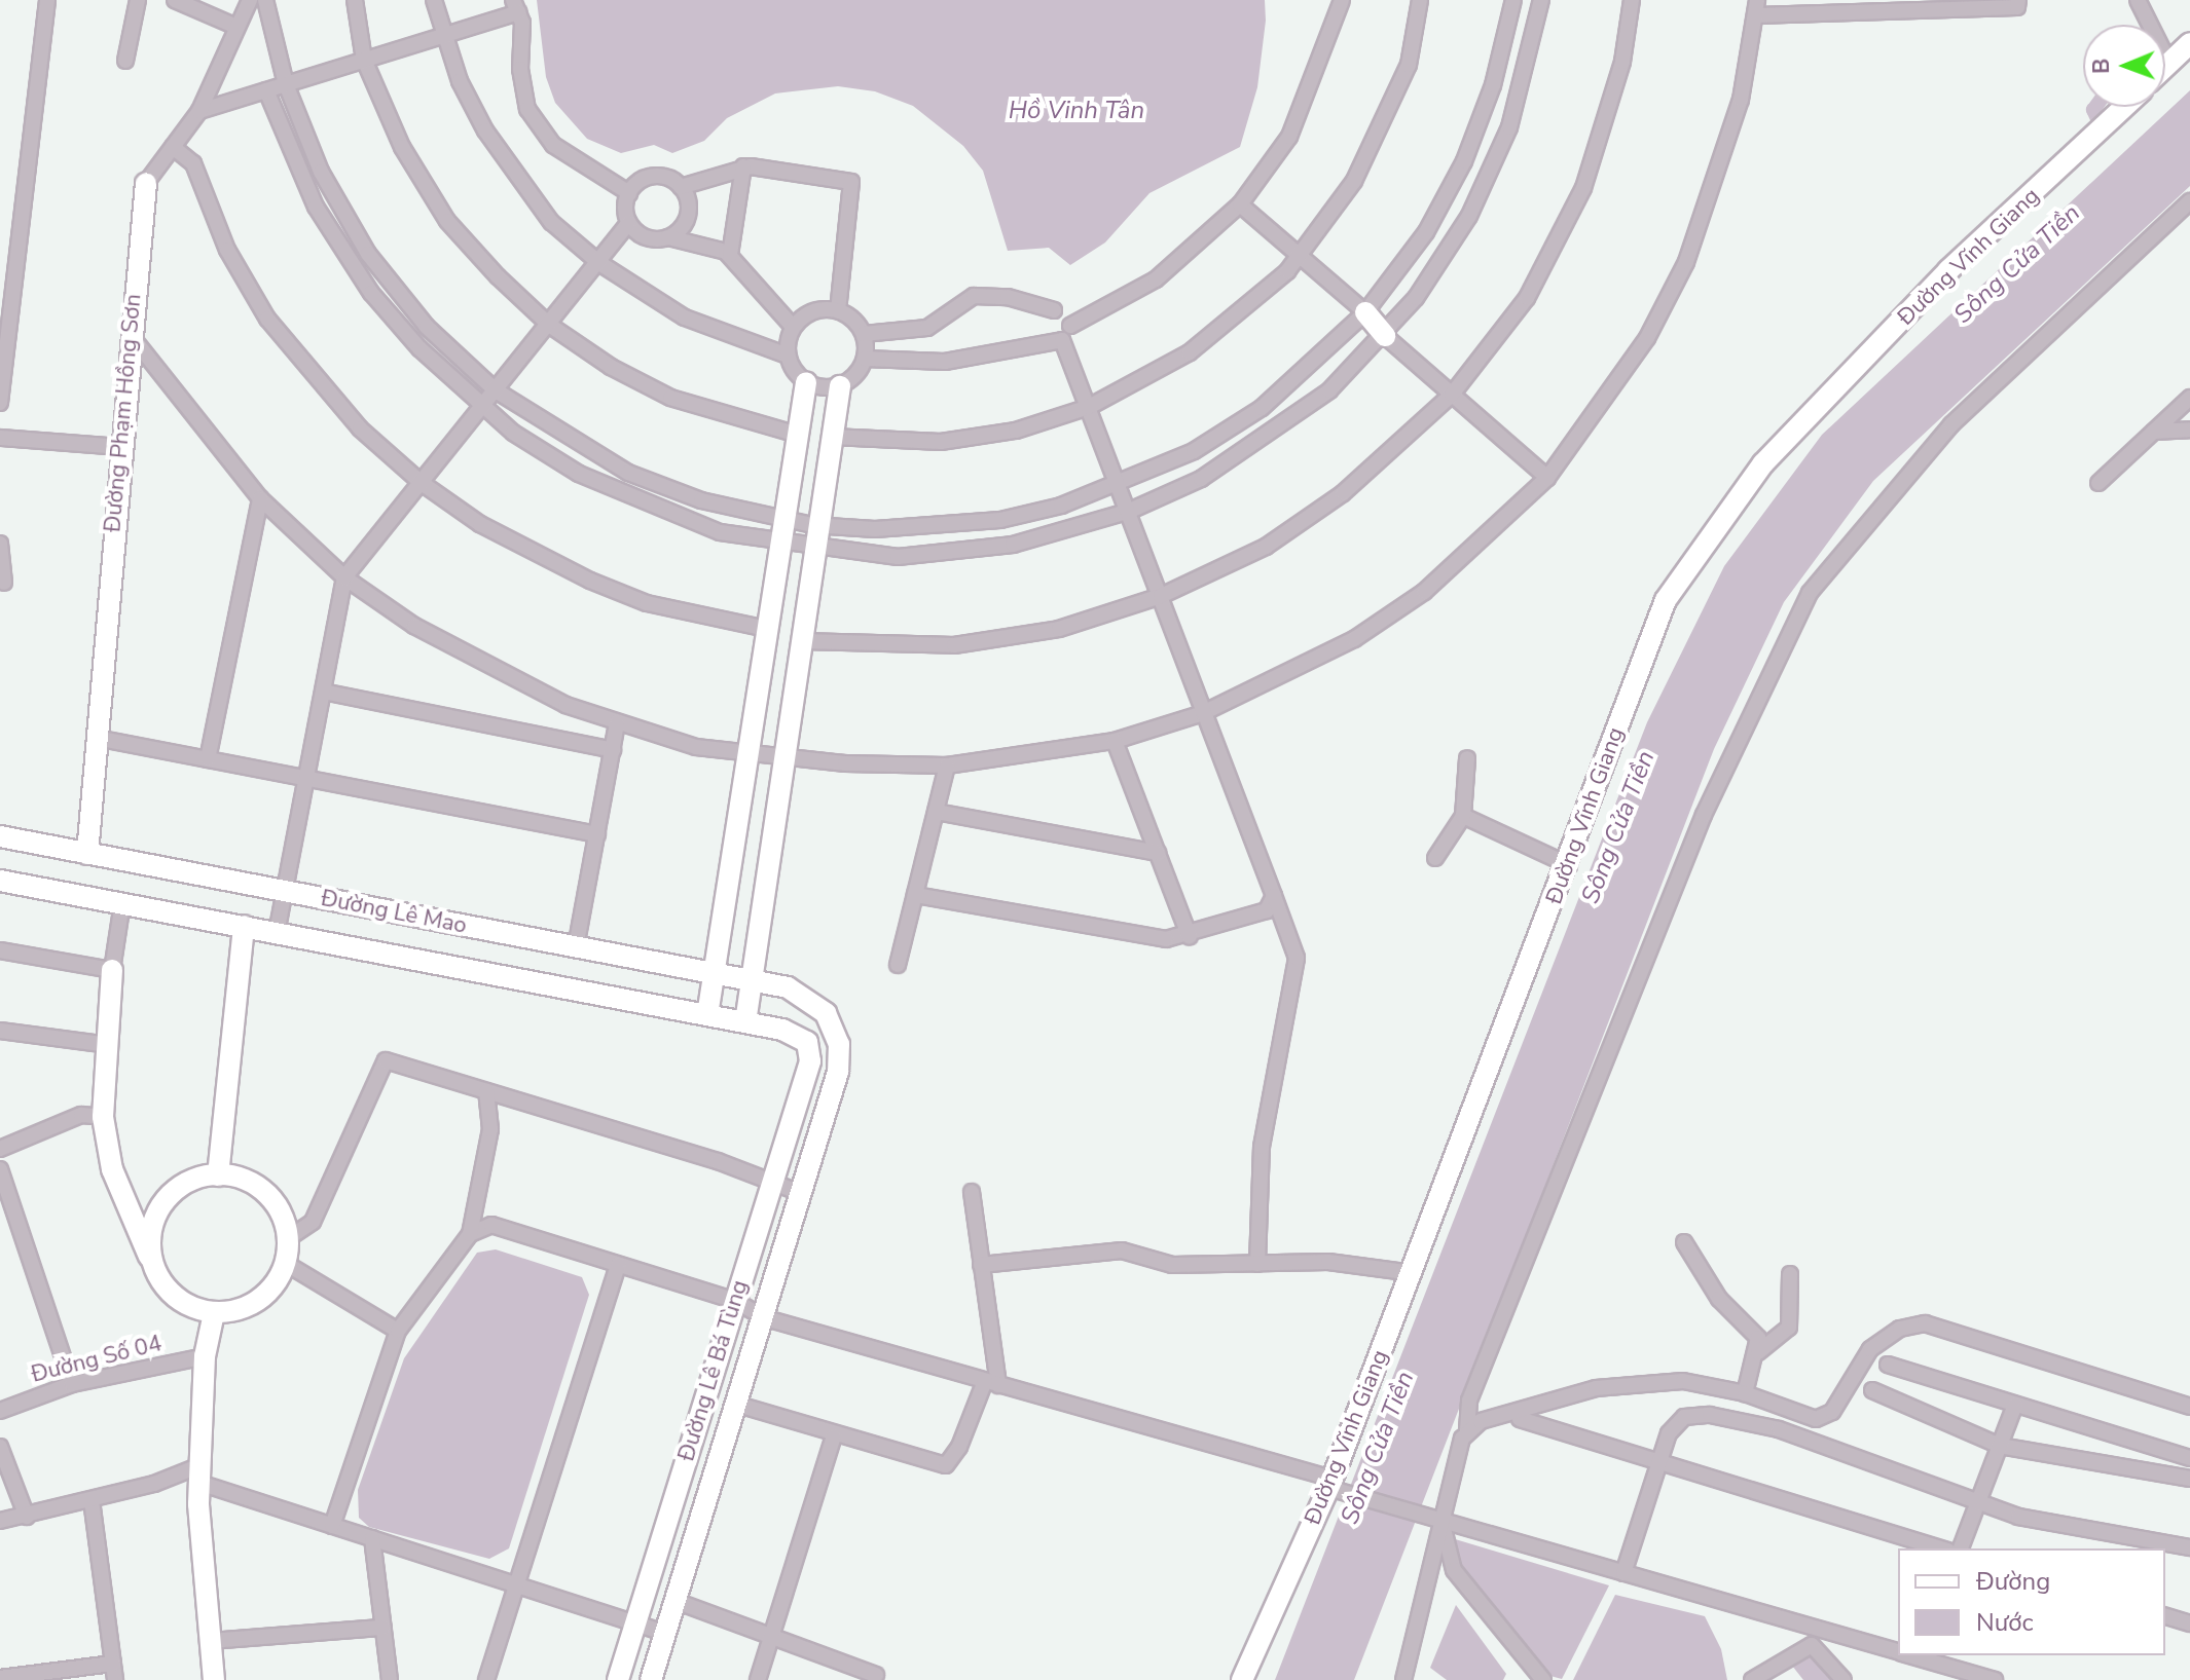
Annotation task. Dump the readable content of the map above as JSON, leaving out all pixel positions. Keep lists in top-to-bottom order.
{
  "streets": {
    "street": [
      "Đường Vĩnh Giang",
      "Đường Phạm Hồng Sơn",
      "Đường Lê Mao",
      "Đường Số 04",
      "Đường Lê Bá Tùng"
    ]
  },
  "crossings": [
    ["Đường Phạm Hồng Sơn", "Đường Lê Mao"],
    ["Đường Lê Mao", "Đường Lê Bá Tùng"]
  ],
  "water": ["Hồ Vinh Tân", "Sông Cửa Tiền"],
  "legend": ["Đường", "Nước"],
  "north": "left"
}
